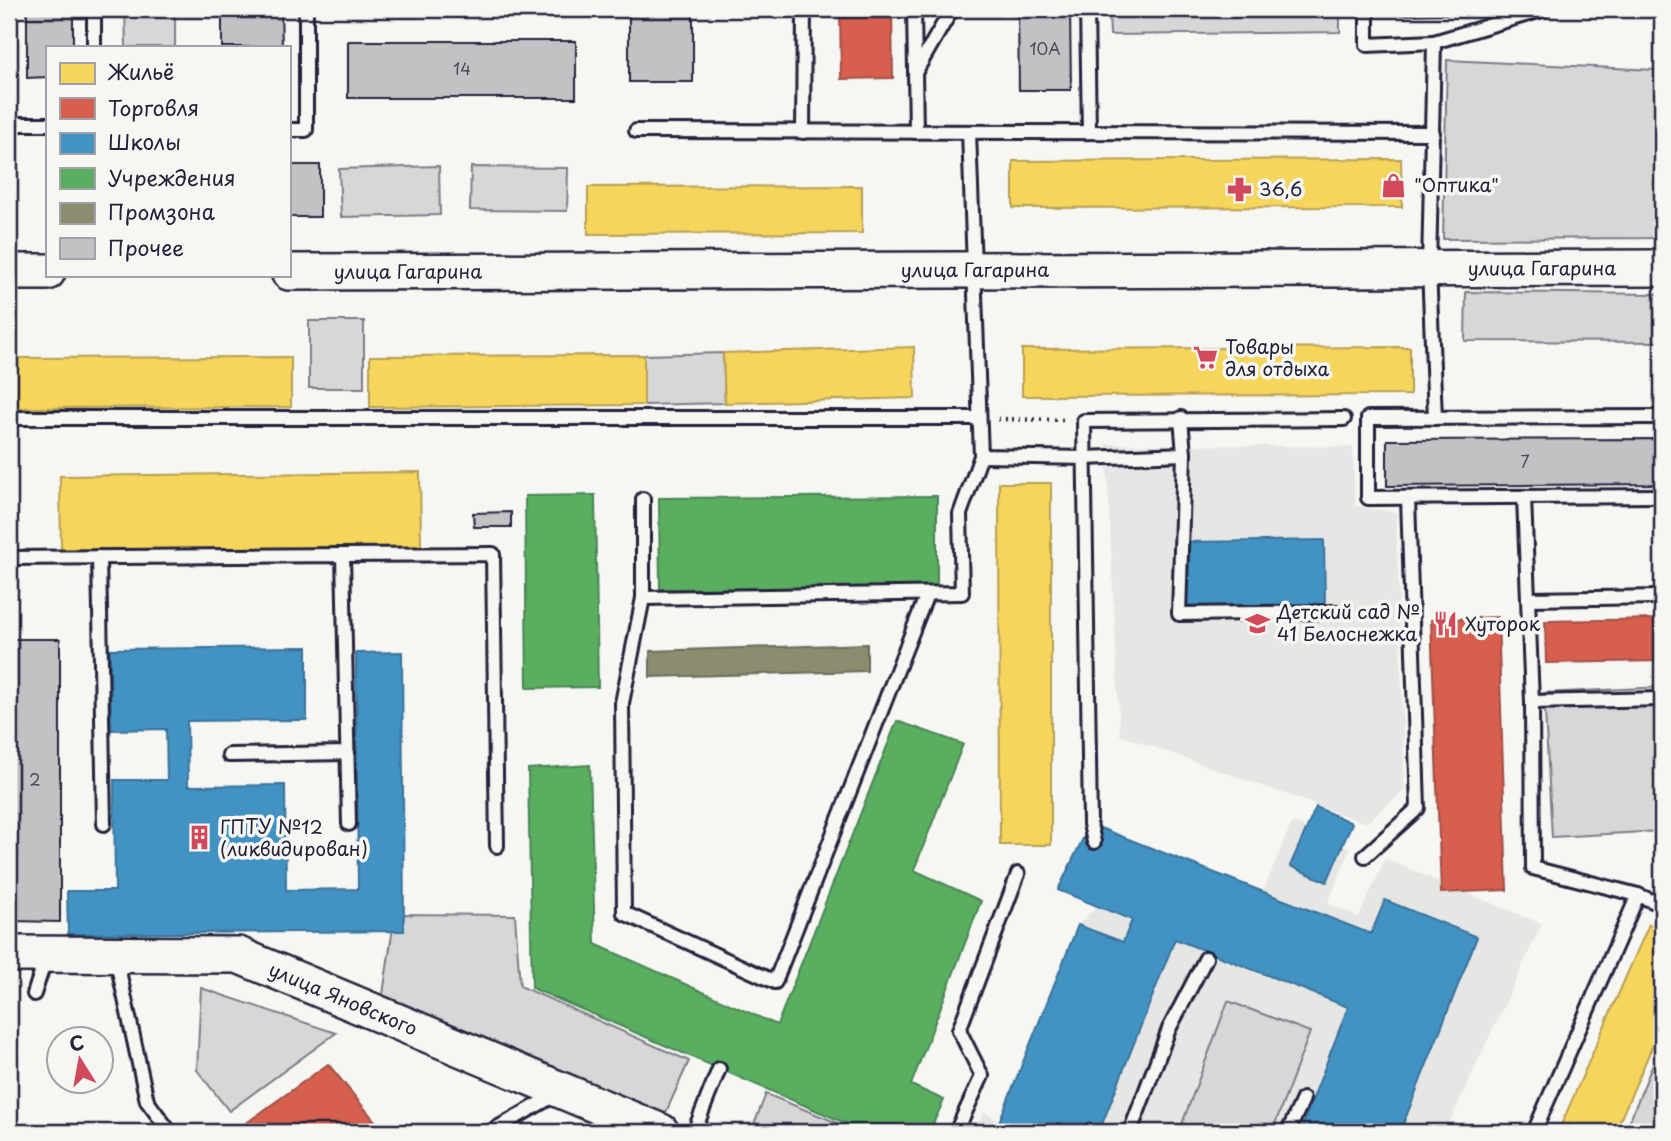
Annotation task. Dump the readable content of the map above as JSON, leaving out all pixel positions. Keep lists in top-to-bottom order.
{
  "streets": {
    "street": ["улица Гагарина", "улица Яновского"]
  },
  "places": {
    "shop": ["\"Оптика\""],
    "pharmacy": ["36,6"],
    "supermarket": ["Товары для отдыха"],
    "school or university": ["Детский сад № 41 Белоснежка"],
    "restaurant": ["Хуторок"],
    "building": ["ГПТУ №12 (ликвидирован)"]
  },
  "house_numbers": [
    "10А",
    "14",
    "7",
    "2"
  ],
  "legend": [
    "Жильё",
    "Торговля",
    "Школы",
    "Учреждения",
    "Промзона",
    "Прочее"
  ],
  "north": "top"
}
